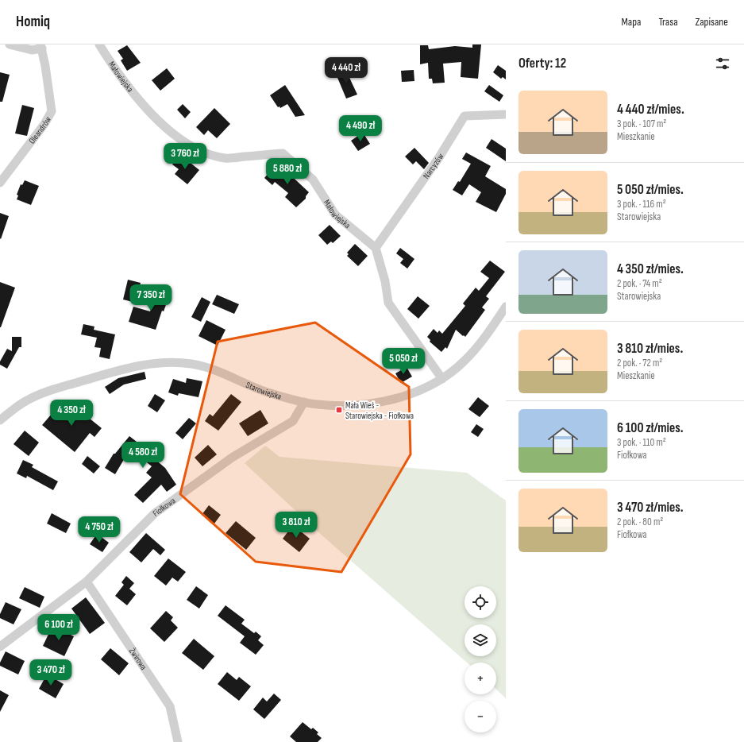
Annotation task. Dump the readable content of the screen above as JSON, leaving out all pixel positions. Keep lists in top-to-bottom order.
{
  "streets": {
    "street": [
      "Małowiejska",
      "Oleandrów",
      "Narcyzów",
      "Starowiejska",
      "Fiołkowa",
      "Żwirowa"
    ]
  },
  "crossings": [
    ["Małowiejska", "Narcyzów"],
    ["Starowiejska", "Fiołkowa"],
    ["Fiołkowa", "Żwirowa"]
  ],
  "places": {
    "transit": ["Mała Wieś - Starowiejska - Fiołkowa"]
  },
  "page": {
    "header": "Homiq",
    "nav": ["Mapa", "Trasa", "Zapisane"],
    "heading": "Oferty: 12",
    "price": [
      "4 440 zł",
      "4 490 zł",
      "3 760 zł",
      "5 880 zł",
      "7 350 zł",
      "5 050 zł",
      "4 350 zł",
      "4 580 zł",
      "3 810 zł",
      "4 750 zł",
      "6 100 zł",
      "3 470 zł"
    ],
    "list": [
      {
        "name": "4 440 zł/mies.",
        "note": "3 pok. · 107 m² · Mieszkanie"
      },
      {
        "name": "5 050 zł/mies.",
        "note": "3 pok. · 116 m² · Starowiejska"
      },
      {
        "name": "4 350 zł/mies.",
        "note": "2 pok. · 74 m² · Starowiejska"
      },
      {
        "name": "3 810 zł/mies.",
        "note": "2 pok. · 72 m² · Mieszkanie"
      },
      {
        "name": "6 100 zł/mies.",
        "note": "3 pok. · 110 m² · Fiołkowa"
      },
      {
        "name": "3 470 zł/mies.",
        "note": "2 pok. · 80 m² · Fiołkowa"
      }
    ],
    "map_buttons": ["+", "−"]
  }
}
